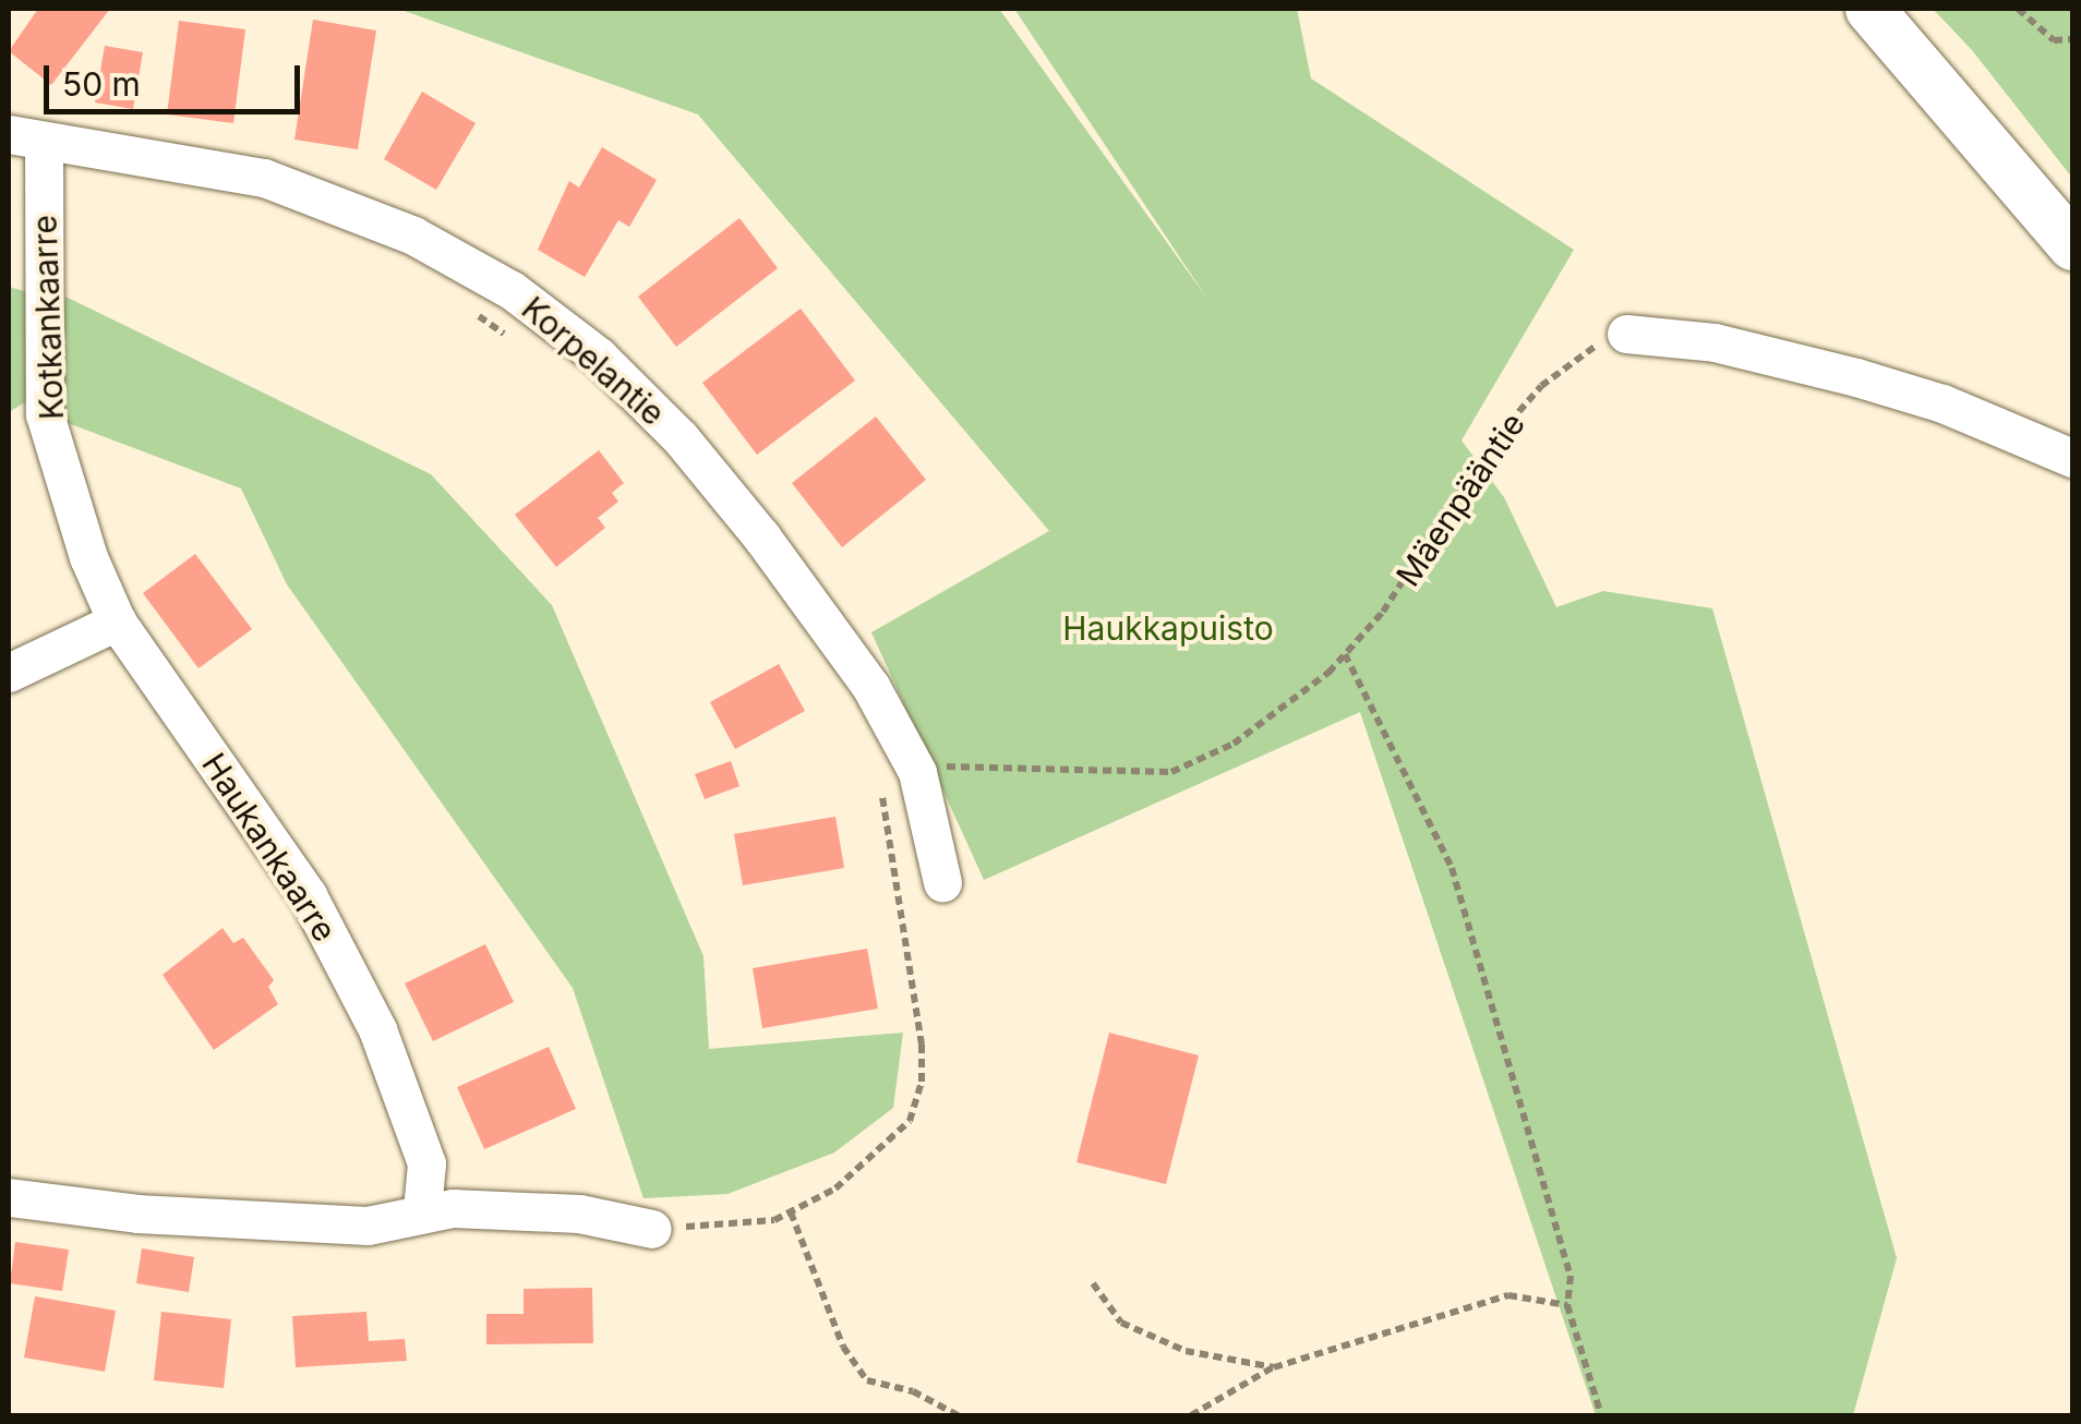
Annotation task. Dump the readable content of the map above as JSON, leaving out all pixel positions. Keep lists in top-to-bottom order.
{
  "streets": {
    "street": ["Kotkankaarre", "Korpelantie", "Haukankaarre"],
    "path": ["Mäenpääntie"]
  },
  "crossings": [
    ["Kotkankaarre", "Korpelantie"],
    ["Kotkankaarre", "Haukankaarre"]
  ],
  "parks": ["Haukkapuisto"],
  "scale_bar": "50 m"
}
